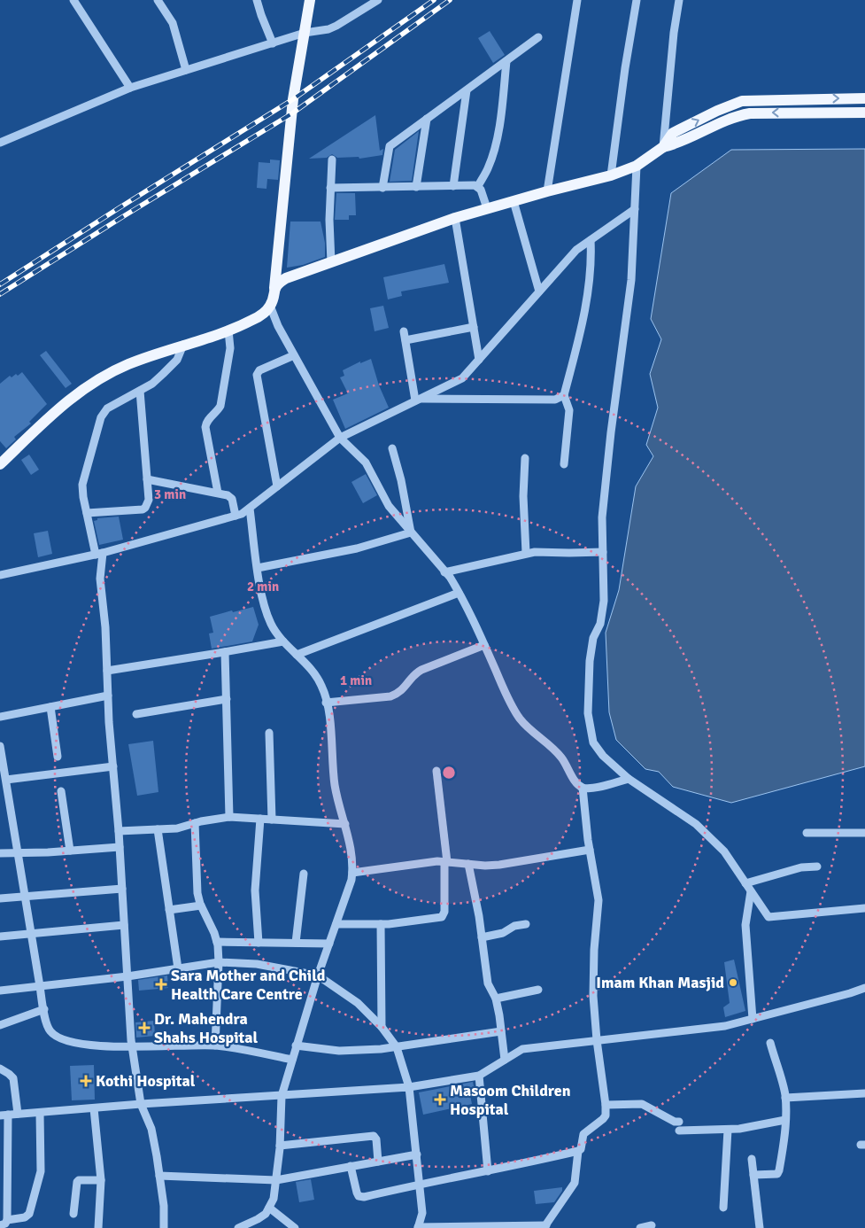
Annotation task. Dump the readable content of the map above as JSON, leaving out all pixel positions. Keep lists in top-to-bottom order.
{
  "places": {
    "other": ["Imam Khan Masjid"],
    "health": [
      "Sara Mother and Child Health Care Centre",
      "Dr. Mahendra Shahs Hospital",
      "Kothi Hospital",
      "Masoom Children Hospital"
    ]
  },
  "rings": ["3 min", "2 min", "1 min"]
}
